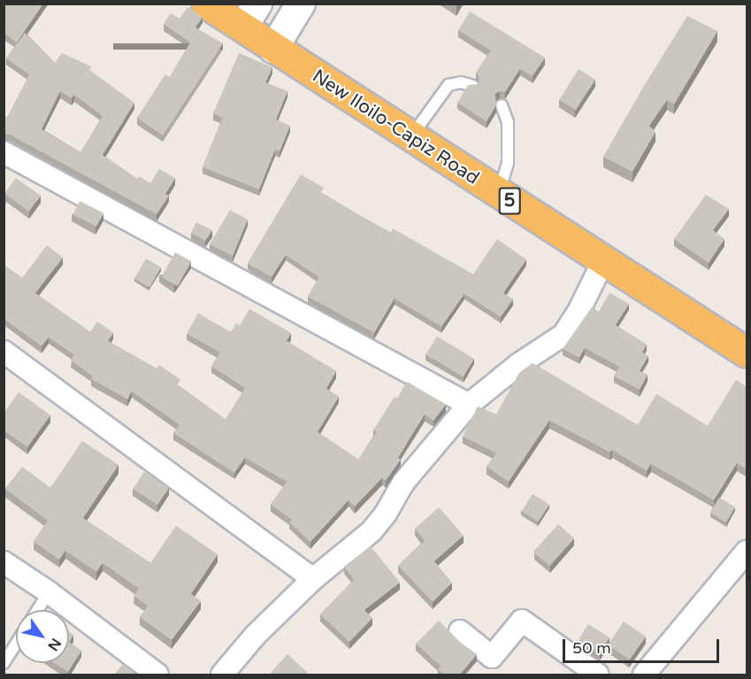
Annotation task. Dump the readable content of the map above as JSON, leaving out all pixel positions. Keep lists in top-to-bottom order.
{
  "streets": {
    "highway": ["New Iloilo-Capiz Road", "5"]
  },
  "scale_bar": "50 m",
  "north": "bottom right"
}
